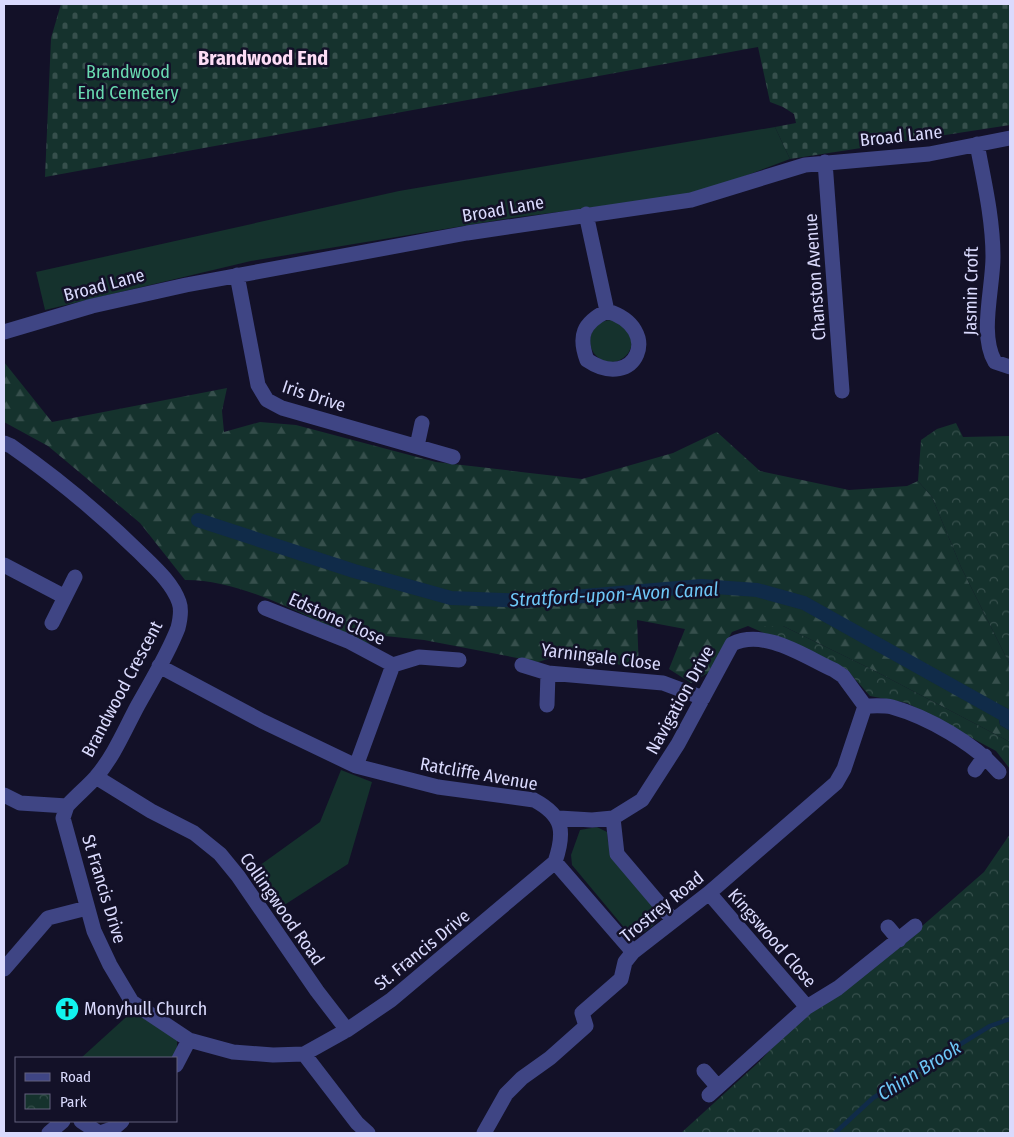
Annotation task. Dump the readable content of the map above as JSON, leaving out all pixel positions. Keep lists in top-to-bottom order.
{
  "streets": {
    "street": [
      "Broad Lane",
      "Chanston Avenue",
      "Jasmin Croft",
      "Iris Drive",
      "Edstone Close",
      "Yarningale Close",
      "Brandwood Crescent",
      "Navigation Drive",
      "Ratcliffe Avenue",
      "St Francis Drive",
      "Trostrey Road",
      "Collingwood Road",
      "Kingswood Close",
      "St. Francis Drive"
    ]
  },
  "crossings": [
    ["Broad Lane", "Chanston Avenue"],
    ["Broad Lane", "Jasmin Croft"],
    ["Broad Lane", "Iris Drive"],
    ["Edstone Close", "Ratcliffe Avenue"],
    ["Yarningale Close", "Navigation Drive"],
    ["Brandwood Crescent", "Ratcliffe Avenue"],
    ["Brandwood Crescent", "St Francis Drive"],
    ["Brandwood Crescent", "Collingwood Road"],
    ["Navigation Drive", "Ratcliffe Avenue"],
    ["Navigation Drive", "Trostrey Road"],
    ["St Francis Drive", "St. Francis Drive"],
    ["Trostrey Road", "Kingswood Close"],
    ["Collingwood Road", "St. Francis Drive"]
  ],
  "districts": ["Brandwood End"],
  "water": ["Stratford-upon-Avon Canal", "Chinn Brook"],
  "parks": ["Brandwood End Cemetery"],
  "places": {
    "church": ["Monyhull Church"]
  },
  "legend": ["Road", "Park"]
}
